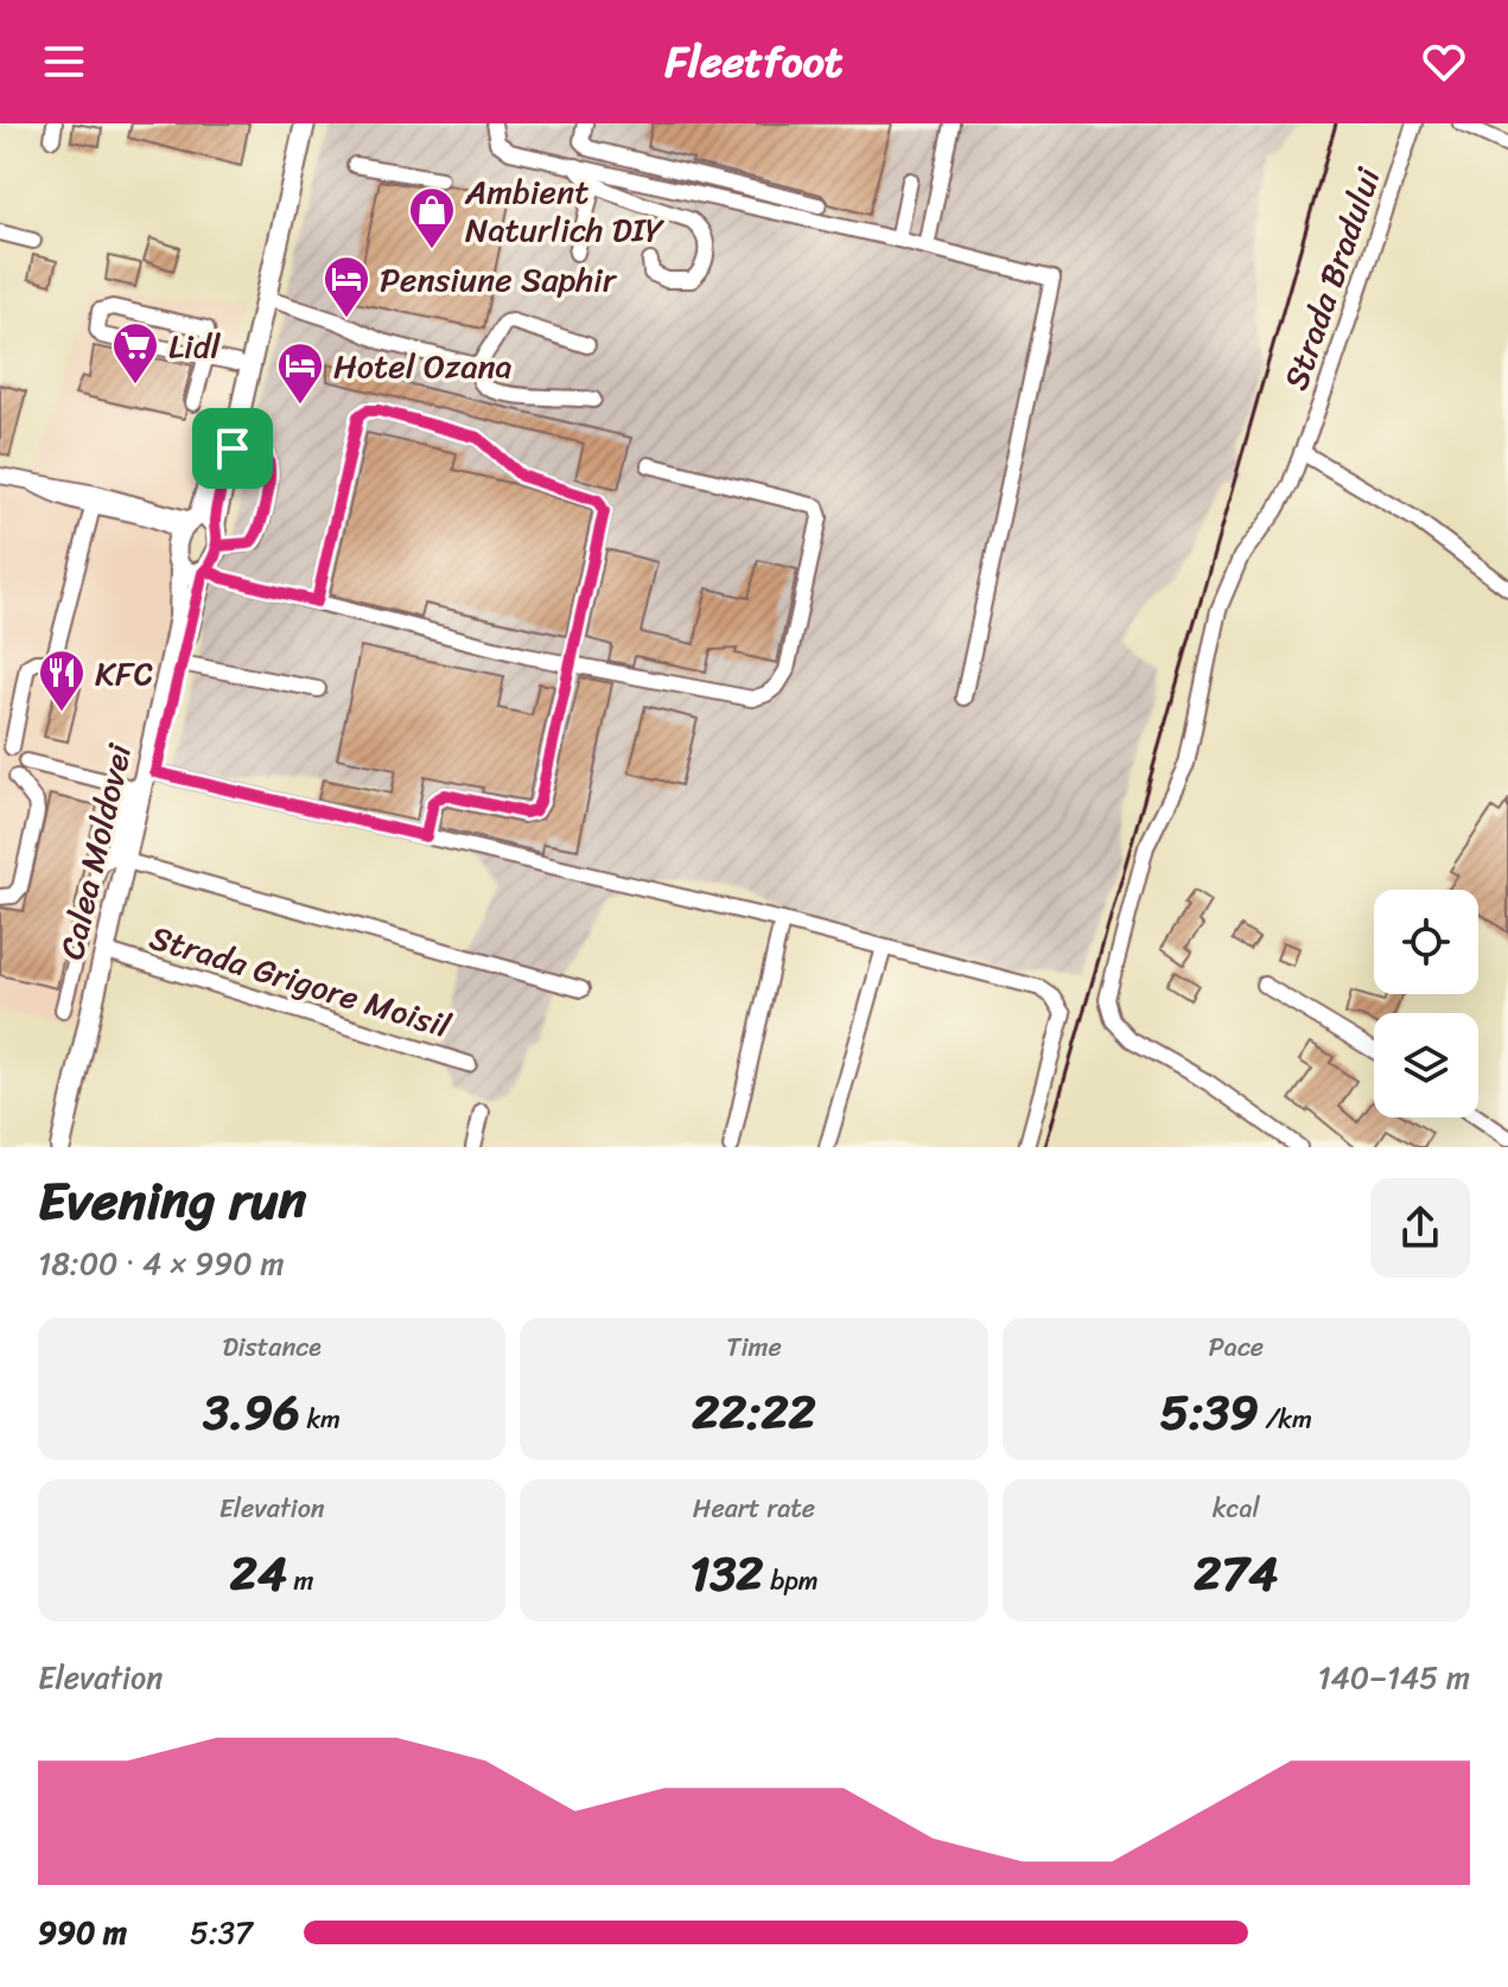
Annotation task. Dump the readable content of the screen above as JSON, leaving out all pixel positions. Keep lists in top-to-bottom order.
{
  "streets": {
    "main road": ["Calea Moldovei"],
    "street": ["Strada Bradului", "Strada Grigore Moisil"]
  },
  "crossings": [
    ["Calea Moldovei", "Strada Grigore Moisil"]
  ],
  "places": {
    "shop": ["Ambient Naturlich DIY"],
    "hotel": ["Pensiune Saphir", "Hotel Ozana"],
    "supermarket": ["Lidl"],
    "restaurant": ["KFC"]
  },
  "page": {
    "header": "Fleetfoot",
    "heading": ["Evening run", "18:00 · 4 × 990 m"],
    "stats": [
      ["Distance", "3.96 km"],
      ["Time", "22:22"],
      ["Pace", "5:39 /km"],
      ["Elevation", "24 m"],
      ["Heart rate", "132 bpm"],
      ["kcal", "274"]
    ],
    "chart": ["Elevation", "140–145 m"],
    "list": [
      {
        "name": "990 m",
        "note": "5:37"
      }
    ]
  }
}
